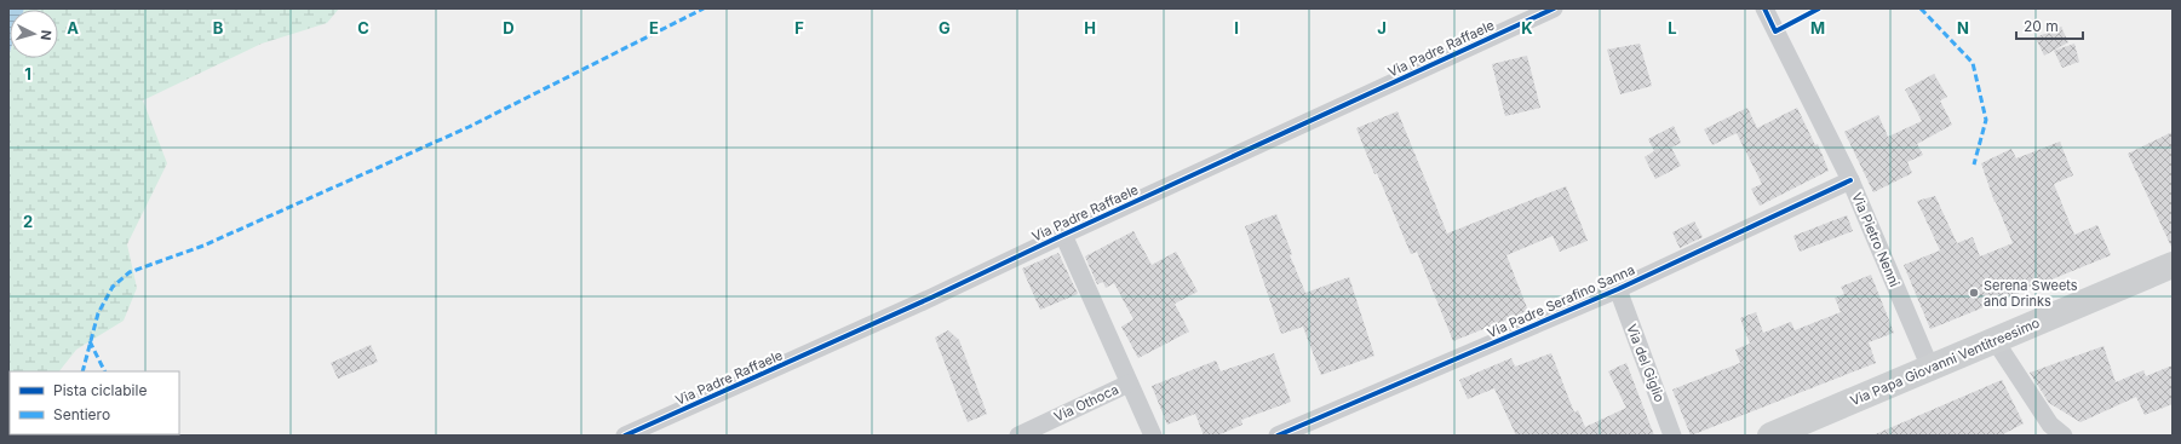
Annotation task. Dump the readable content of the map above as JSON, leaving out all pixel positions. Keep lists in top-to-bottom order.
{
  "streets": {
    "main road": ["Via Papa Giovanni Ventitreesimo"],
    "street": [
      "Via Padre Raffaele",
      "Via Pietro Nenni",
      "Via Padre Serafino Sanna",
      "Via del Giglio",
      "Via Othoca"
    ]
  },
  "crossings": [
    ["Via Pietro Nenni", "Via Padre Serafino Sanna"],
    ["Via Pietro Nenni", "Via Papa Giovanni Ventitreesimo"],
    ["Via Padre Serafino Sanna", "Via del Giglio"]
  ],
  "places": ["Serena Sweets and Drinks"],
  "legend": ["Pista ciclabile", "Sentiero"],
  "scale_bar": "20 m",
  "north": "right",
  "grid": {
    "columns": [
      "A",
      "B",
      "C",
      "D",
      "E",
      "F",
      "G",
      "H",
      "I",
      "J",
      "K",
      "L",
      "M",
      "N"
    ],
    "rows": ["1", "2"]
  }
}
